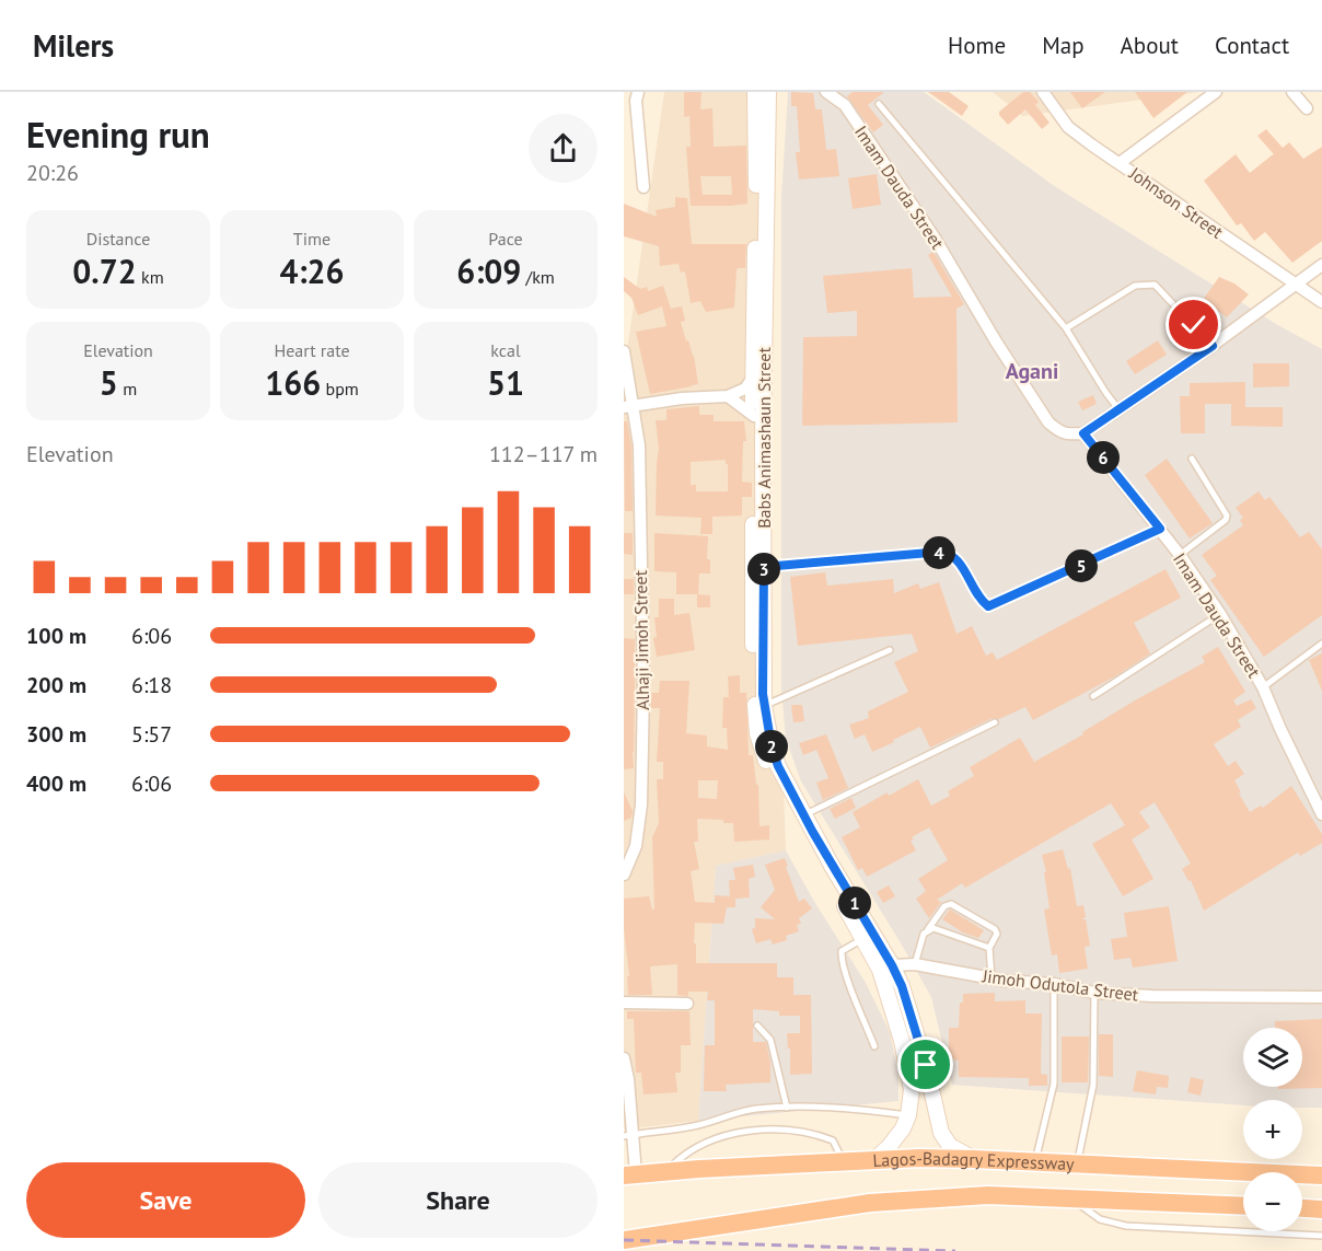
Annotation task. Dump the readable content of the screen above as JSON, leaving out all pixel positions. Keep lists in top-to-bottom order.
{
  "streets": {
    "highway": ["Lagos-Badagry Expressway"],
    "main road": ["Babs Animashaun Street"],
    "street": [
      "Imam Dauda Street",
      "Johnson Street",
      "Alhaji Jimoh Street",
      "Jimoh Odutola Street"
    ]
  },
  "crossings": [
    ["Babs Animashaun Street", "Jimoh Odutola Street"],
    ["Babs Animashaun Street", "Lagos-Badagry Expressway"]
  ],
  "districts": ["Agani"],
  "page": {
    "header": "Milers",
    "nav": [
      "Home",
      "Map",
      "About",
      "Contact"
    ],
    "heading": ["Evening run", "20:26"],
    "stats": [
      ["Distance", "0.72 km"],
      ["Time", "4:26"],
      ["Pace", "6:09 /km"],
      ["Elevation", "5 m"],
      ["Heart rate", "166 bpm"],
      ["kcal", "51"]
    ],
    "chart": ["Elevation", "112–117 m"],
    "pins": [
      "6",
      "4",
      "5",
      "3",
      "2",
      "1"
    ],
    "list": [
      {
        "name": "100 m",
        "note": "6:06"
      },
      {
        "name": "200 m",
        "note": "6:18"
      },
      {
        "name": "300 m",
        "note": "5:57"
      },
      {
        "name": "400 m",
        "note": "6:06"
      }
    ],
    "map_buttons": ["+", "−"],
    "buttons": ["Save", "Share"]
  }
}
